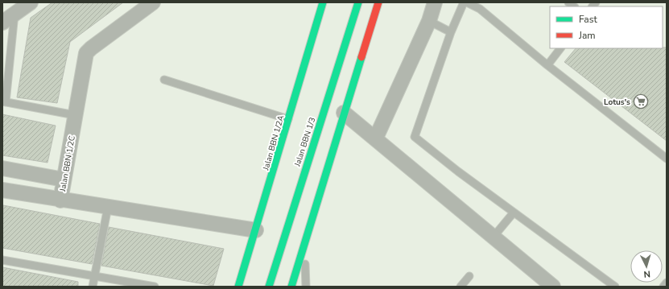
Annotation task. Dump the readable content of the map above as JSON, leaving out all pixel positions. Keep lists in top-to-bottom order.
{
  "streets": {
    "street": ["Jalan BBN 1/3", "Jalan BBN 1/2A", "Jalan BBN 1/2C"]
  },
  "crossings": [
    ["Jalan BBN 1/2A", "Jalan BBN 1/2C"]
  ],
  "places": {
    "supermarket": ["Lotus's"]
  },
  "legend": ["Fast", "Jam"],
  "north": "bottom"
}
